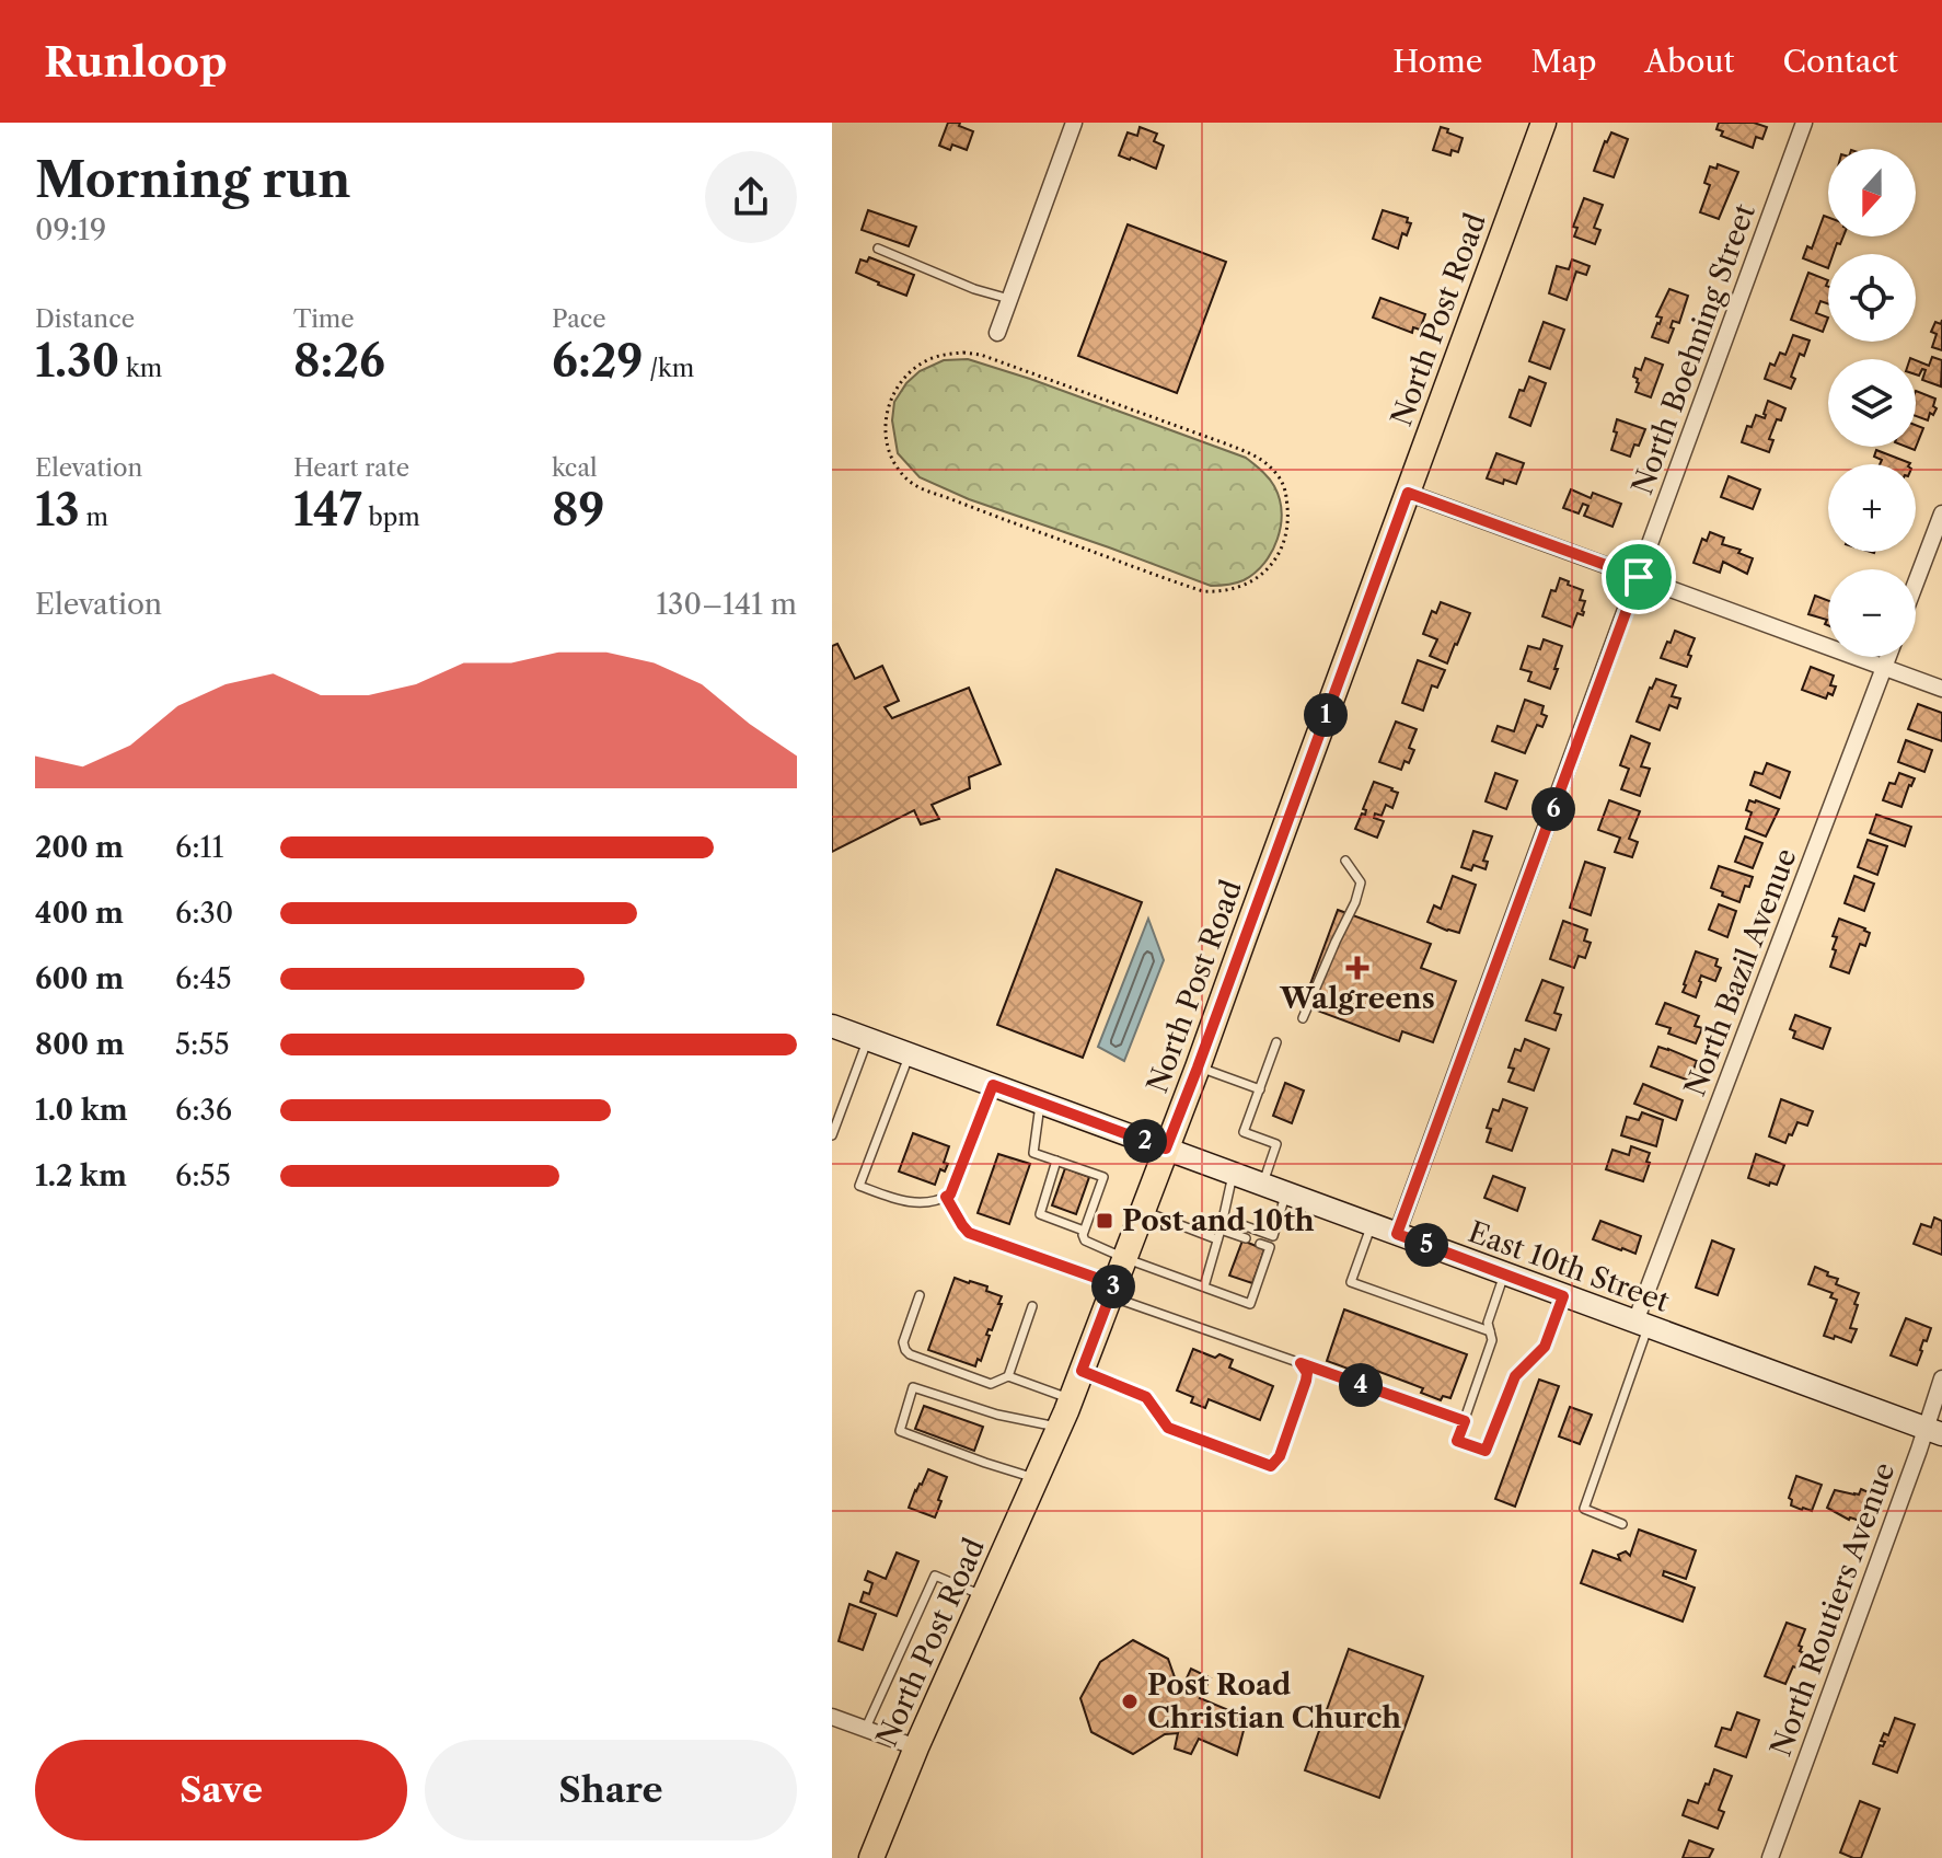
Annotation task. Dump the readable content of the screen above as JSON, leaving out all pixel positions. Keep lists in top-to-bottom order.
{
  "streets": {
    "main road": ["North Post Road", "East 10th Street"],
    "street": ["North Boehning Street", "North Bazil Avenue", "North Routiers Avenue"]
  },
  "crossings": [
    ["North Post Road", "East 10th Street"],
    ["North Boehning Street", "East 10th Street"],
    ["North Bazil Avenue", "East 10th Street"],
    ["East 10th Street", "North Routiers Avenue"]
  ],
  "places": {
    "health": ["Walgreens"],
    "transit": ["Post and 10th"],
    "other": ["Post Road Christian Church"]
  },
  "north": "bottom",
  "page": {
    "header": "Runloop",
    "nav": [
      "Home",
      "Map",
      "About",
      "Contact"
    ],
    "heading": ["Morning run", "09:19"],
    "map_buttons": ["+", "−"],
    "stats": [
      ["Distance", "1.30 km"],
      ["Time", "8:26"],
      ["Pace", "6:29 /km"],
      ["Elevation", "13 m"],
      ["Heart rate", "147 bpm"],
      ["kcal", "89"]
    ],
    "chart": ["Elevation", "130–141 m"],
    "pins": [
      "1",
      "6",
      "2",
      "5",
      "3",
      "4"
    ],
    "list": [
      {
        "name": "200 m",
        "note": "6:11"
      },
      {
        "name": "400 m",
        "note": "6:30"
      },
      {
        "name": "600 m",
        "note": "6:45"
      },
      {
        "name": "800 m",
        "note": "5:55"
      },
      {
        "name": "1.0 km",
        "note": "6:36"
      },
      {
        "name": "1.2 km",
        "note": "6:55"
      }
    ],
    "buttons": ["Save", "Share"]
  }
}
